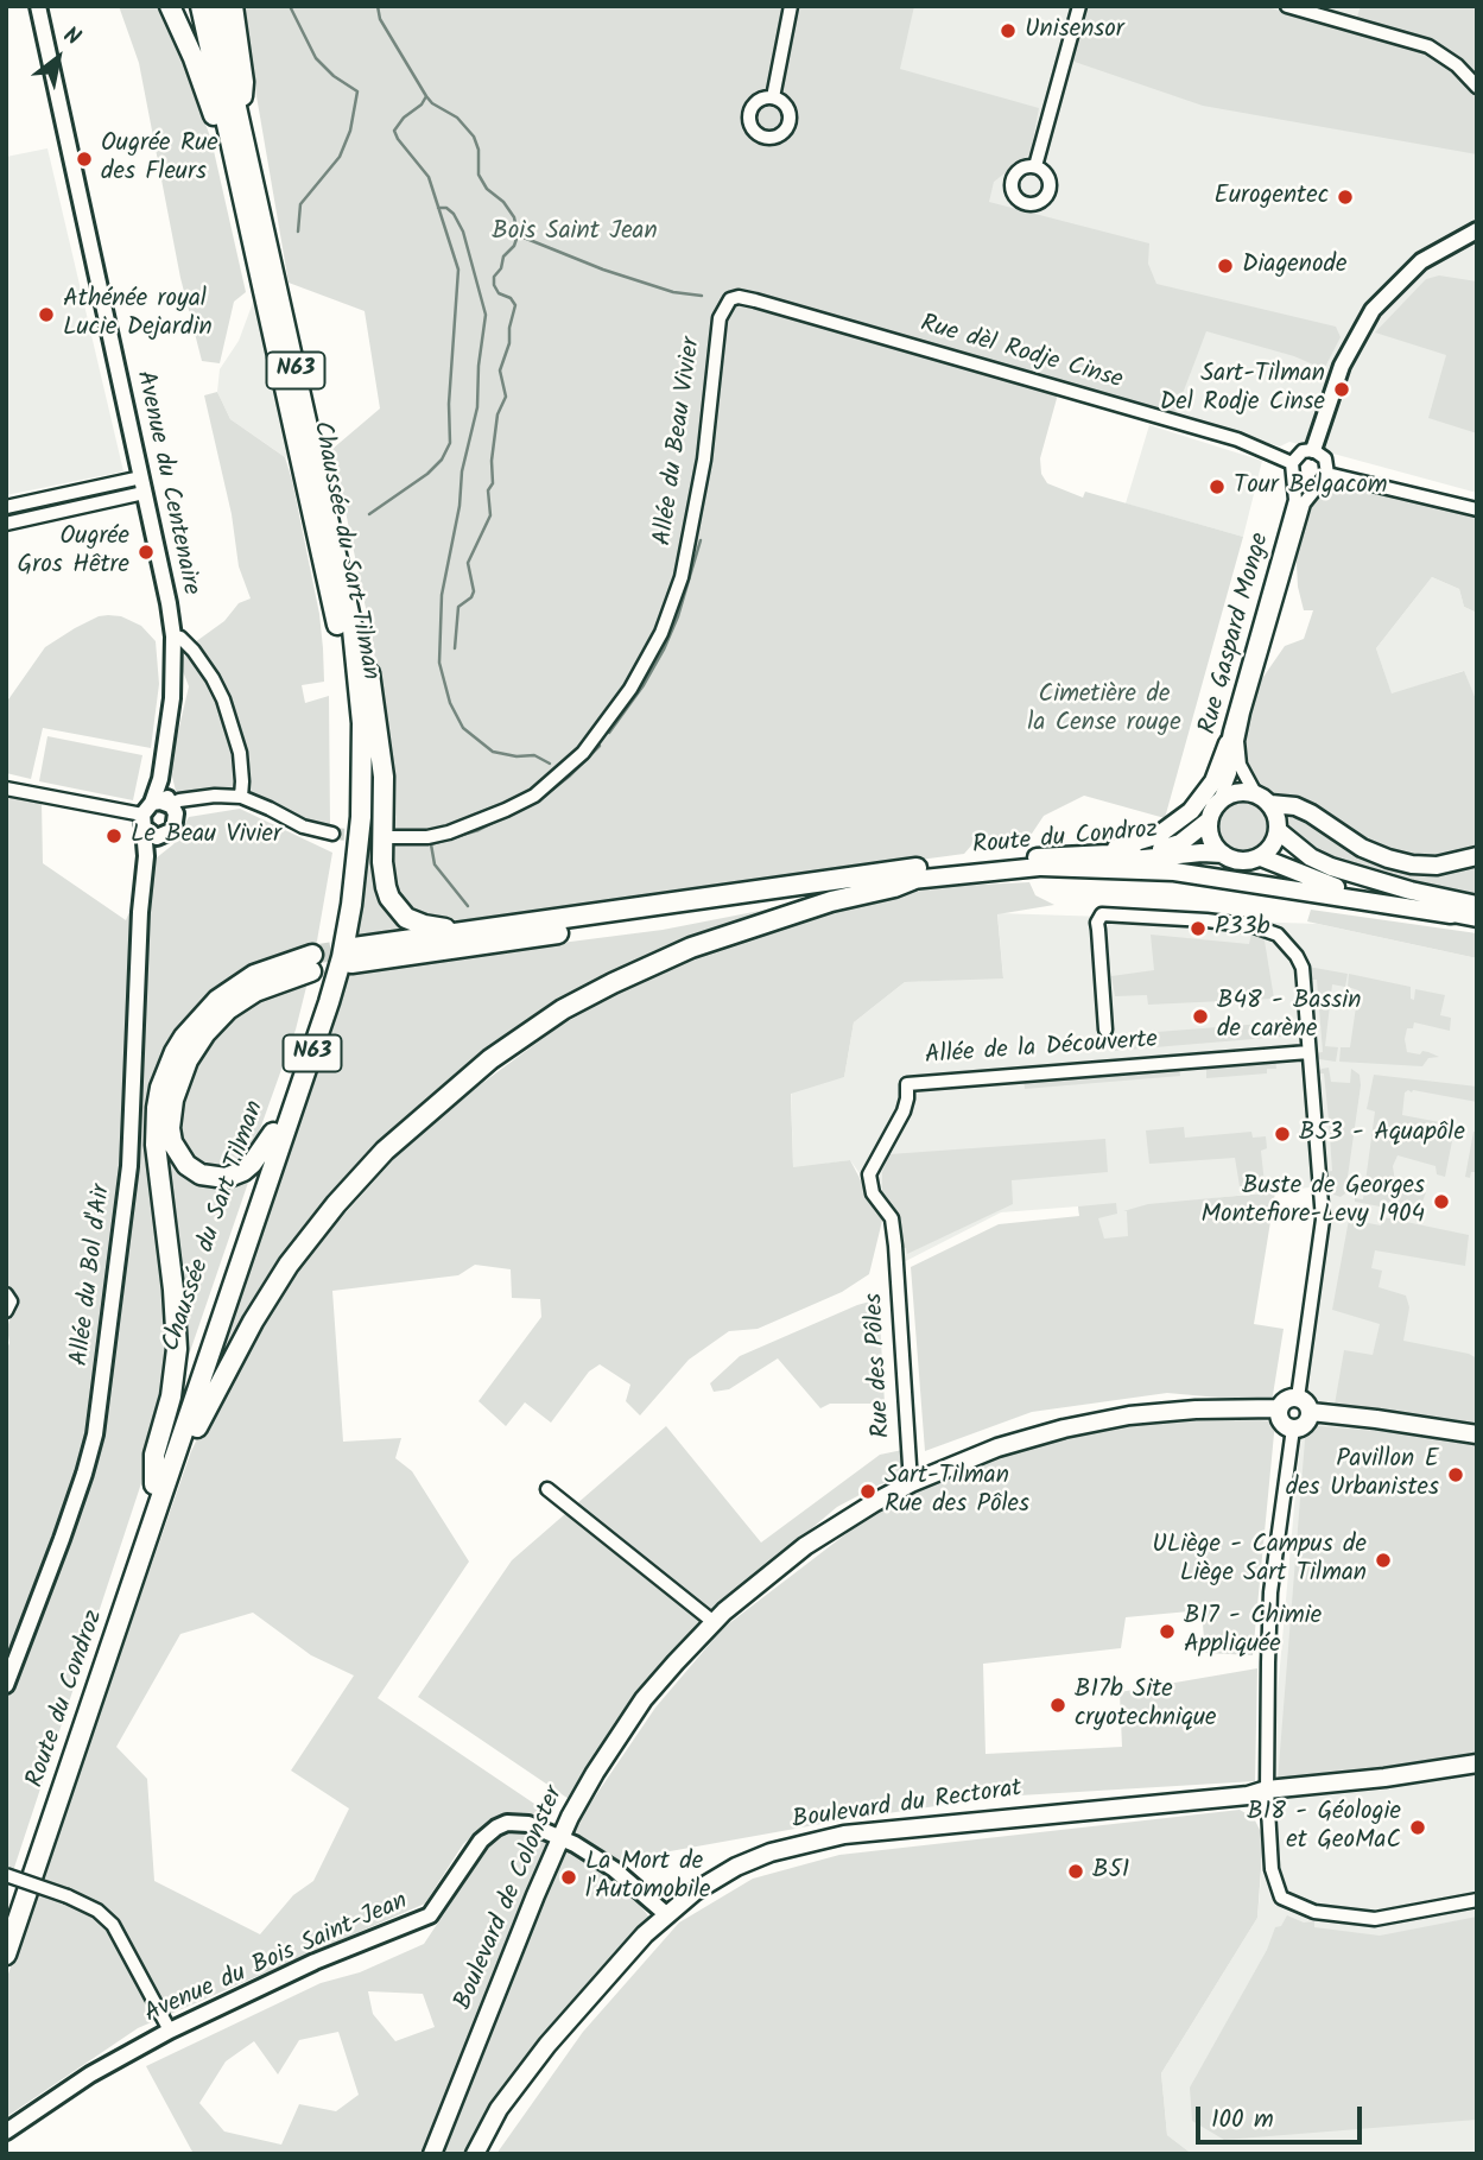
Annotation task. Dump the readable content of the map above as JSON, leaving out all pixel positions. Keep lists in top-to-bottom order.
{
  "streets": {
    "highway": ["N63", "Chaussée du Sart Tilman", "Route du Condroz"],
    "main road": ["Boulevard du Rectorat", "Boulevard de Colonster"],
    "street": [
      "Rue dèl Rodje Cinse",
      "Allée du Beau Vivier",
      "Avenue du Centenaire",
      "Rue Gaspard Monge",
      "Allée de la Découverte",
      "Allée du Bol d'Air",
      "Rue des Pôles",
      "Avenue du Bois Saint-Jean"
    ]
  },
  "crossings": [
    ["Rue dèl Rodje Cinse", "Allée du Beau Vivier"],
    ["Rue dèl Rodje Cinse", "Rue Gaspard Monge"],
    ["Avenue du Centenaire", "Allée du Bol d'Air"],
    ["Chaussée du Sart Tilman", "Route du Condroz"],
    ["Rue Gaspard Monge", "Route du Condroz"],
    ["Allée de la Découverte", "Rue des Pôles"],
    ["Allée de la Découverte", "Boulevard de Colonster"],
    ["Rue des Pôles", "Boulevard de Colonster"],
    ["Boulevard du Rectorat", "Avenue du Bois Saint-Jean"],
    ["Boulevard de Colonster", "Avenue du Bois Saint-Jean"]
  ],
  "parks": ["Bois Saint Jean", "Cimetière de la Cense rouge"],
  "places": [
    "Unisensor",
    "Ougrée Rue des Fleurs",
    "Eurogentec",
    "Diagenode",
    "Athénée royal Lucie Dejardin",
    "Sart-Tilman Del Rodje Cinse",
    "Tour Belgacom",
    "Ougrée Gros Hêtre",
    "Le Beau Vivier",
    "P33b",
    "B48 - Bassin de carène",
    "B53 - Aquapôle",
    "Buste de Georges Montefiore-Levy 1904",
    "Pavillon E des Urbanistes",
    "Sart-Tilman Rue des Pôles",
    "ULiège - Campus de Liège Sart Tilman",
    "B17 - Chimie Appliquée",
    "B17b Site cryotechnique",
    "B18 - Géologie et GeoMaC",
    "B51",
    "La Mort de l'Automobile"
  ],
  "scale_bar": "100 m",
  "north": "top right"
}
